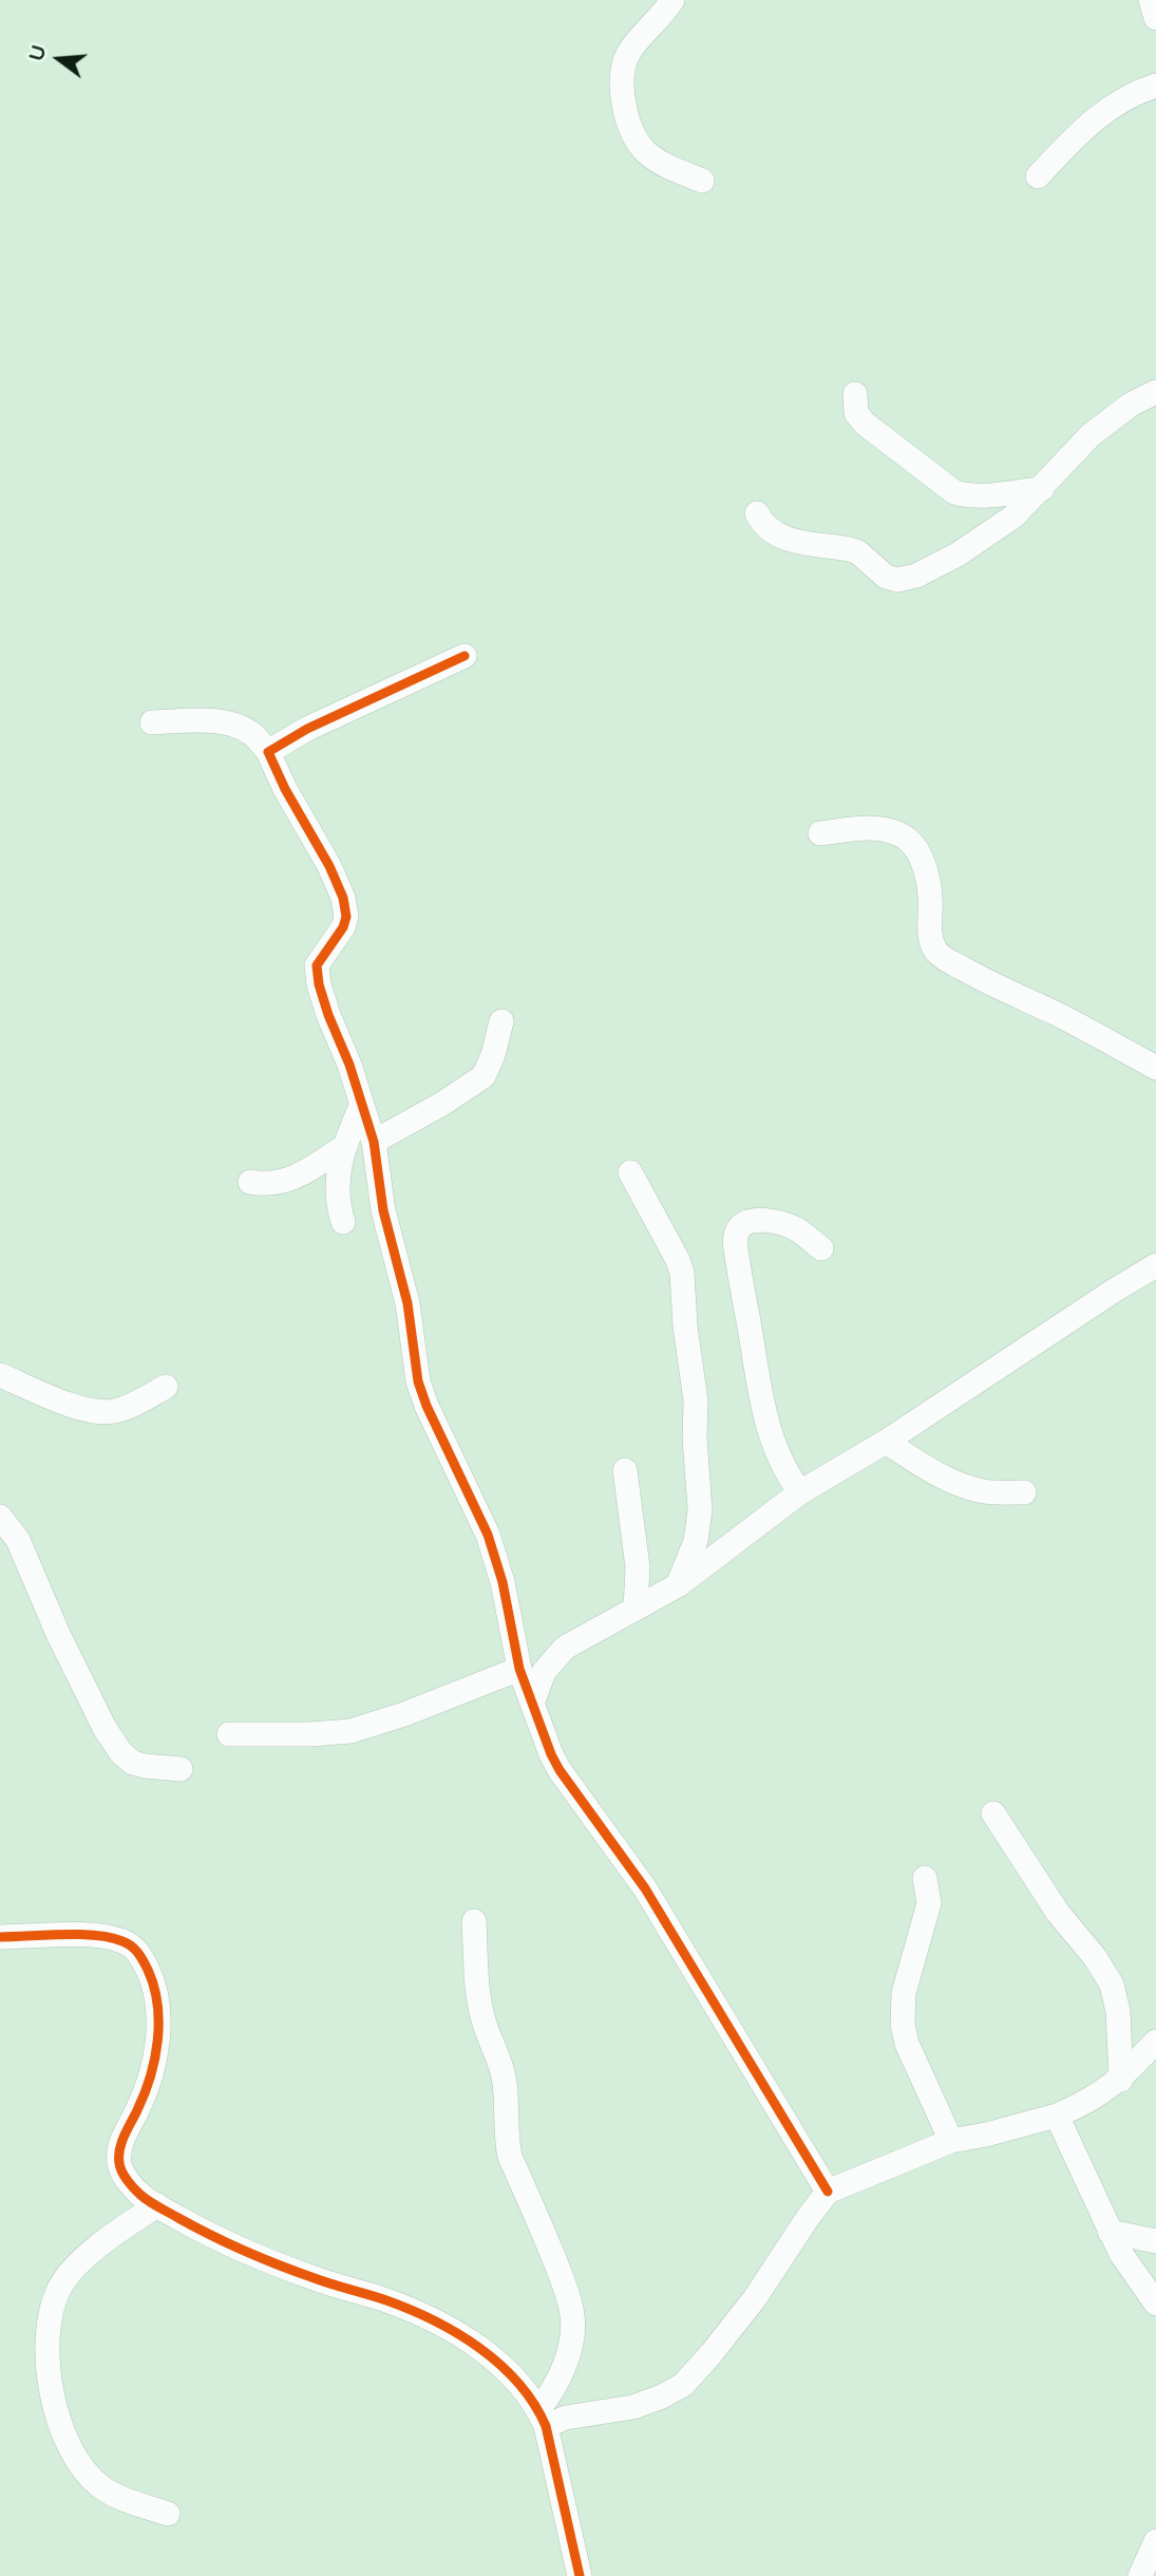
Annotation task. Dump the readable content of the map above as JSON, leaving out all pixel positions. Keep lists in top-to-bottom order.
{
  "north": "left"
}
